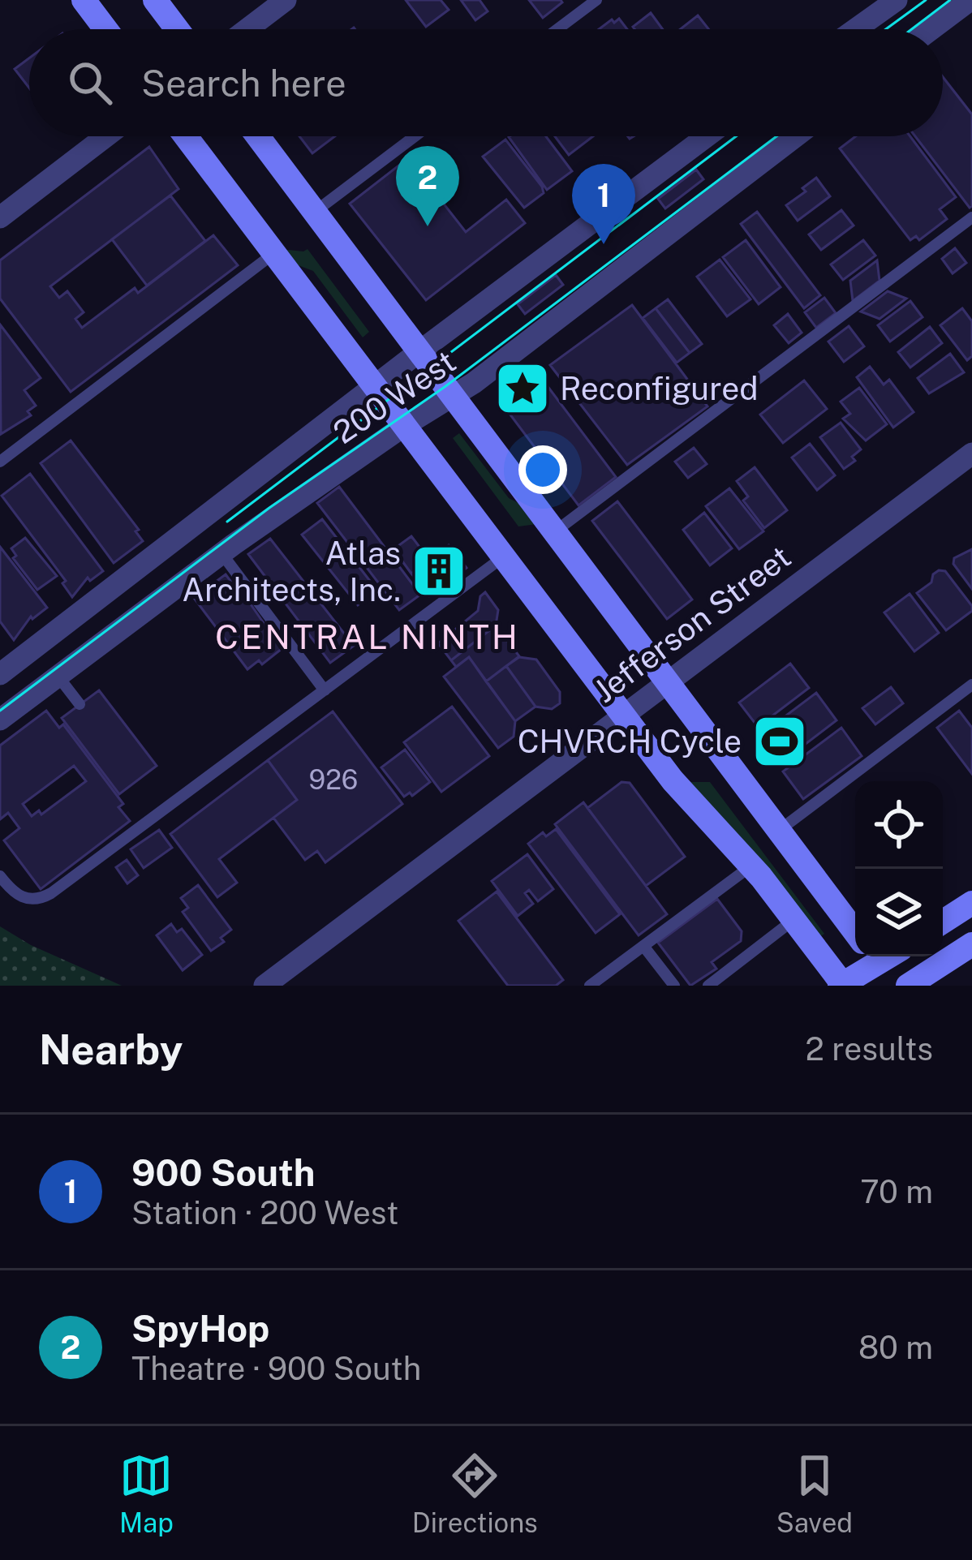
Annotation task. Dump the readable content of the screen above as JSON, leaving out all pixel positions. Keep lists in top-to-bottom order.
{
  "streets": {
    "street": ["200 West", "Jefferson Street"]
  },
  "districts": ["CENTRAL NINTH"],
  "places": {
    "place": ["Reconfigured"],
    "building": ["Atlas Architects, Inc."],
    "sports": ["CHVRCH Cycle"]
  },
  "house_numbers": ["926"],
  "page": {
    "search": "Search here",
    "pins": ["2", "1"],
    "heading": ["Nearby", "2 results"],
    "list": [
      {
        "mark": "1",
        "name": "900 South",
        "note": "Station · 200 West",
        "value": "70 m"
      },
      {
        "mark": "2",
        "name": "SpyHop",
        "note": "Theatre · 900 South",
        "value": "80 m"
      }
    ],
    "nav": ["Map", "Directions", "Saved"]
  }
}
